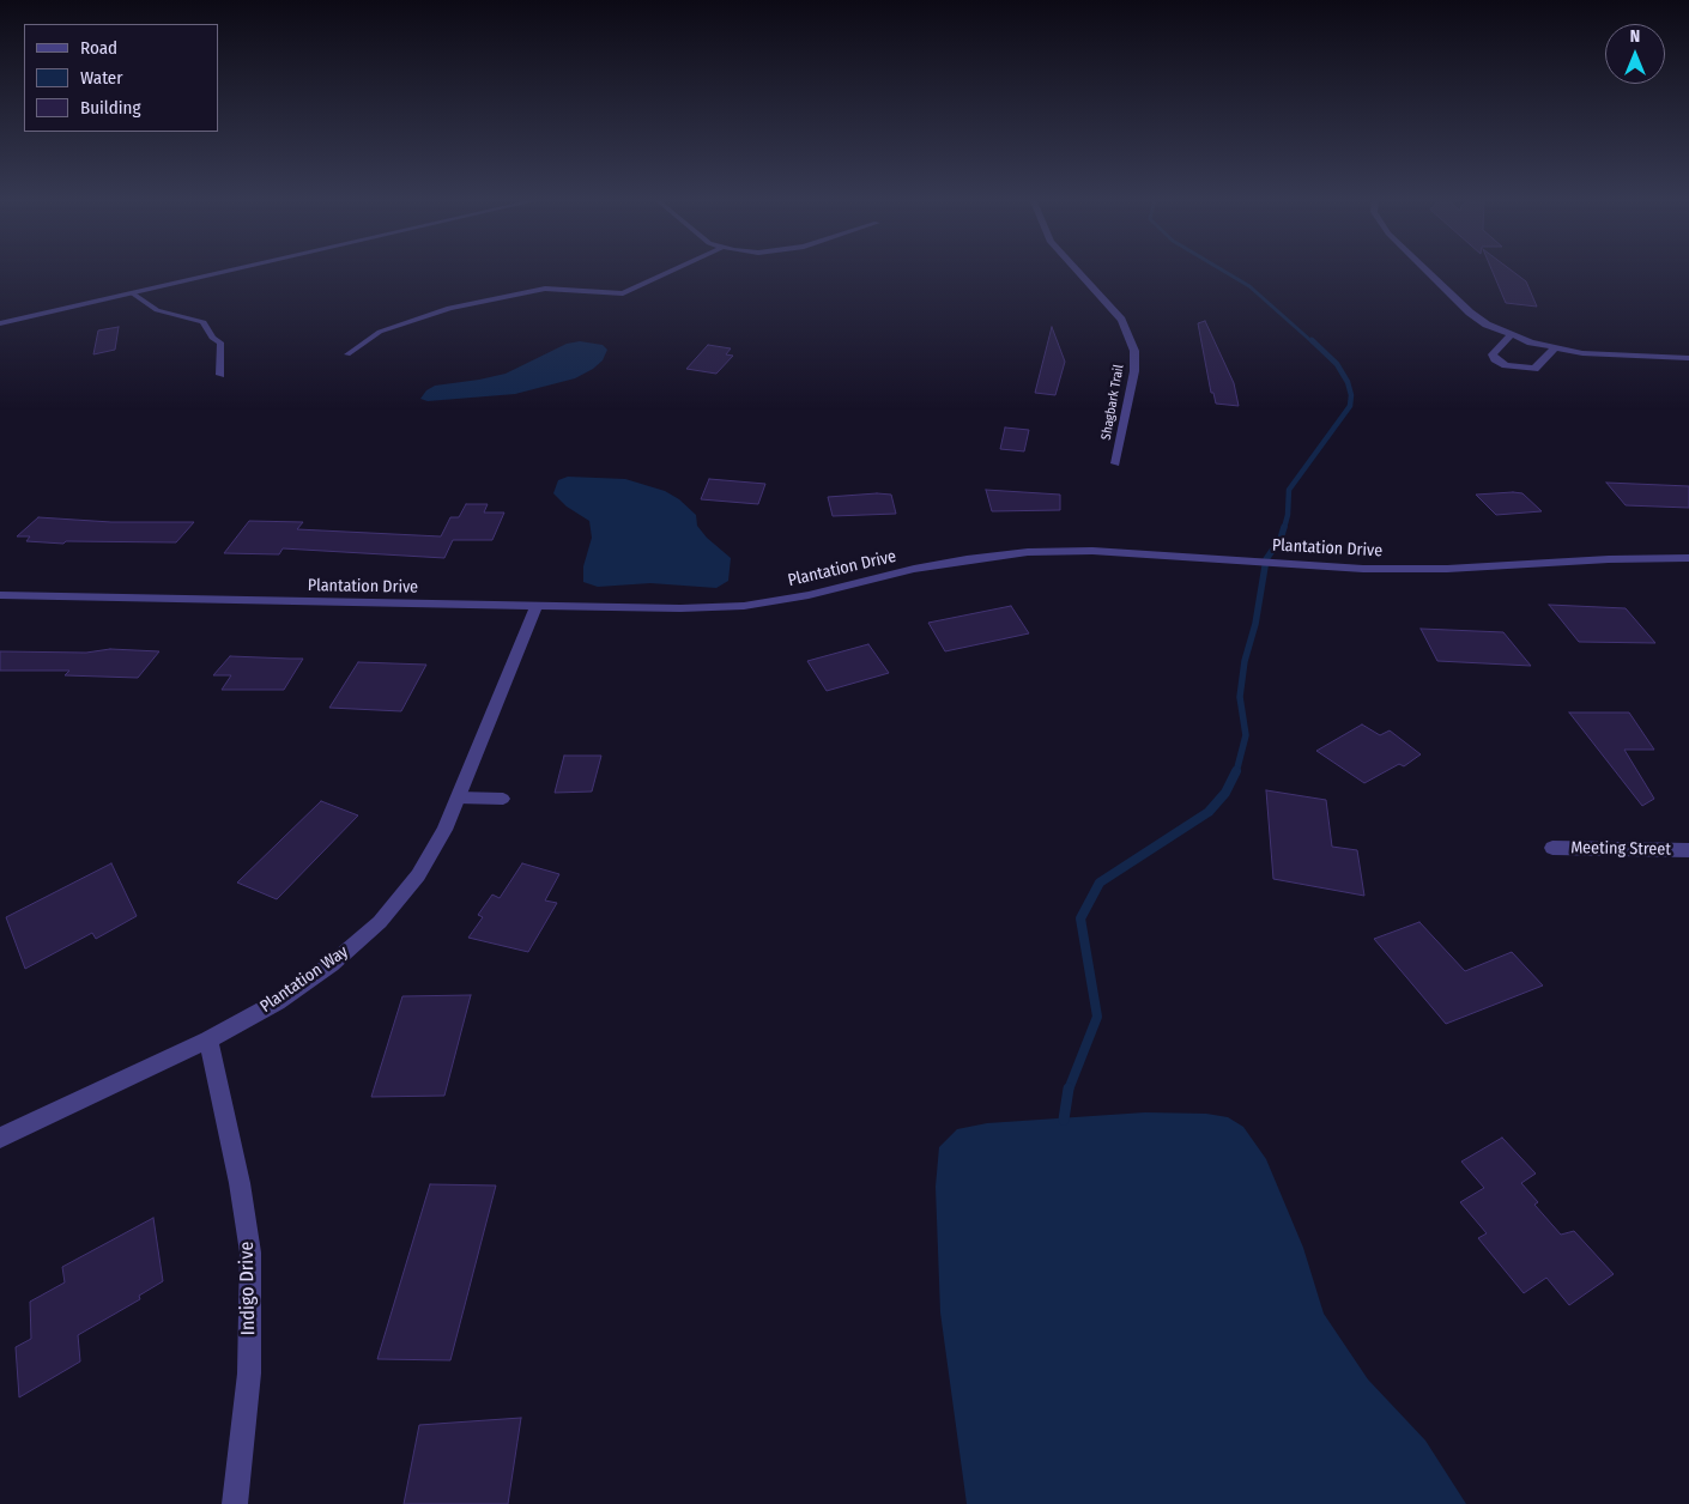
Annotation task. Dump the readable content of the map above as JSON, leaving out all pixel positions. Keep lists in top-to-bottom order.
{
  "streets": {
    "street": [
      "Shagbark Trail",
      "Plantation Drive",
      "Meeting Street",
      "Plantation Way",
      "Indigo Drive"
    ]
  },
  "crossings": [
    ["Plantation Drive", "Plantation Way"],
    ["Plantation Way", "Indigo Drive"]
  ],
  "legend": ["Road", "Water", "Building"],
  "north": "top"
}
